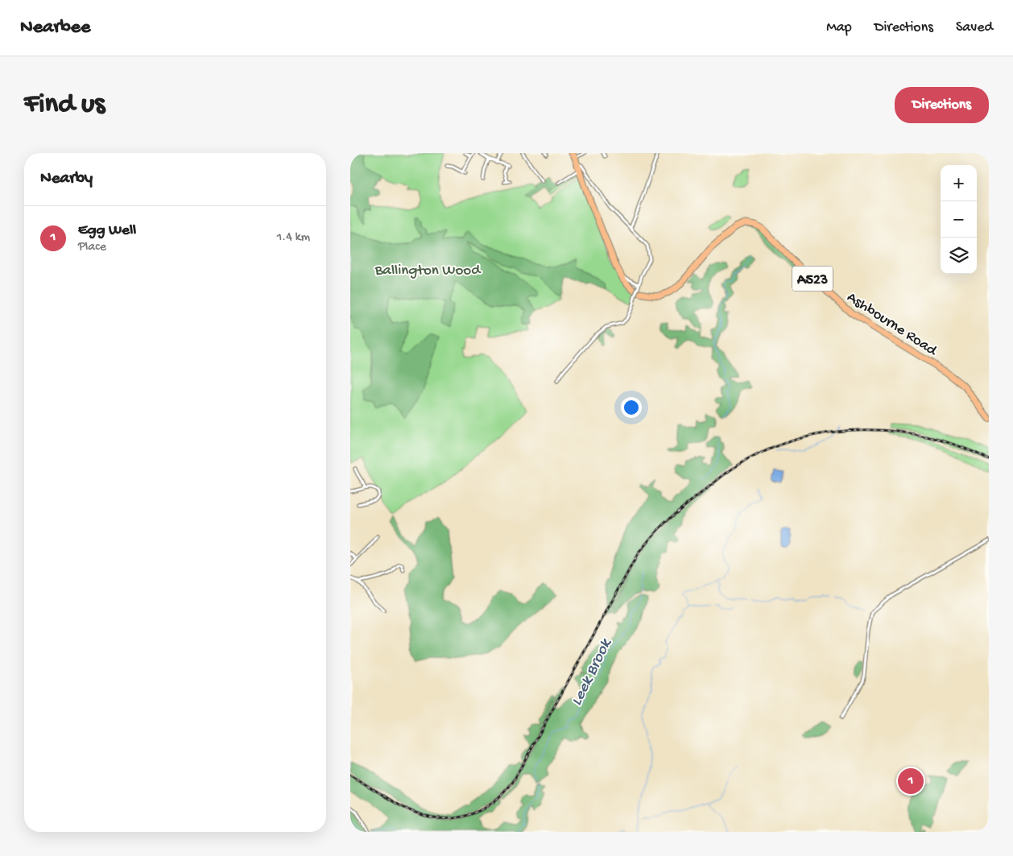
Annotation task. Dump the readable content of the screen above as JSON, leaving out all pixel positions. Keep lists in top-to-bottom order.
{
  "streets": {
    "highway": ["A523", "Ashbourne Road"]
  },
  "water": ["Leek Brook"],
  "parks": ["Ballington Wood"],
  "page": {
    "header": "Nearbee",
    "nav": ["Map", "Directions", "Saved"],
    "buttons": "Directions",
    "title": "Find us",
    "heading": "Nearby",
    "map_buttons": ["+", "−"],
    "list": [
      {
        "mark": "1",
        "name": "Egg Well",
        "note": "Place",
        "value": "1.4 km"
      }
    ],
    "pins": "1"
  }
}
